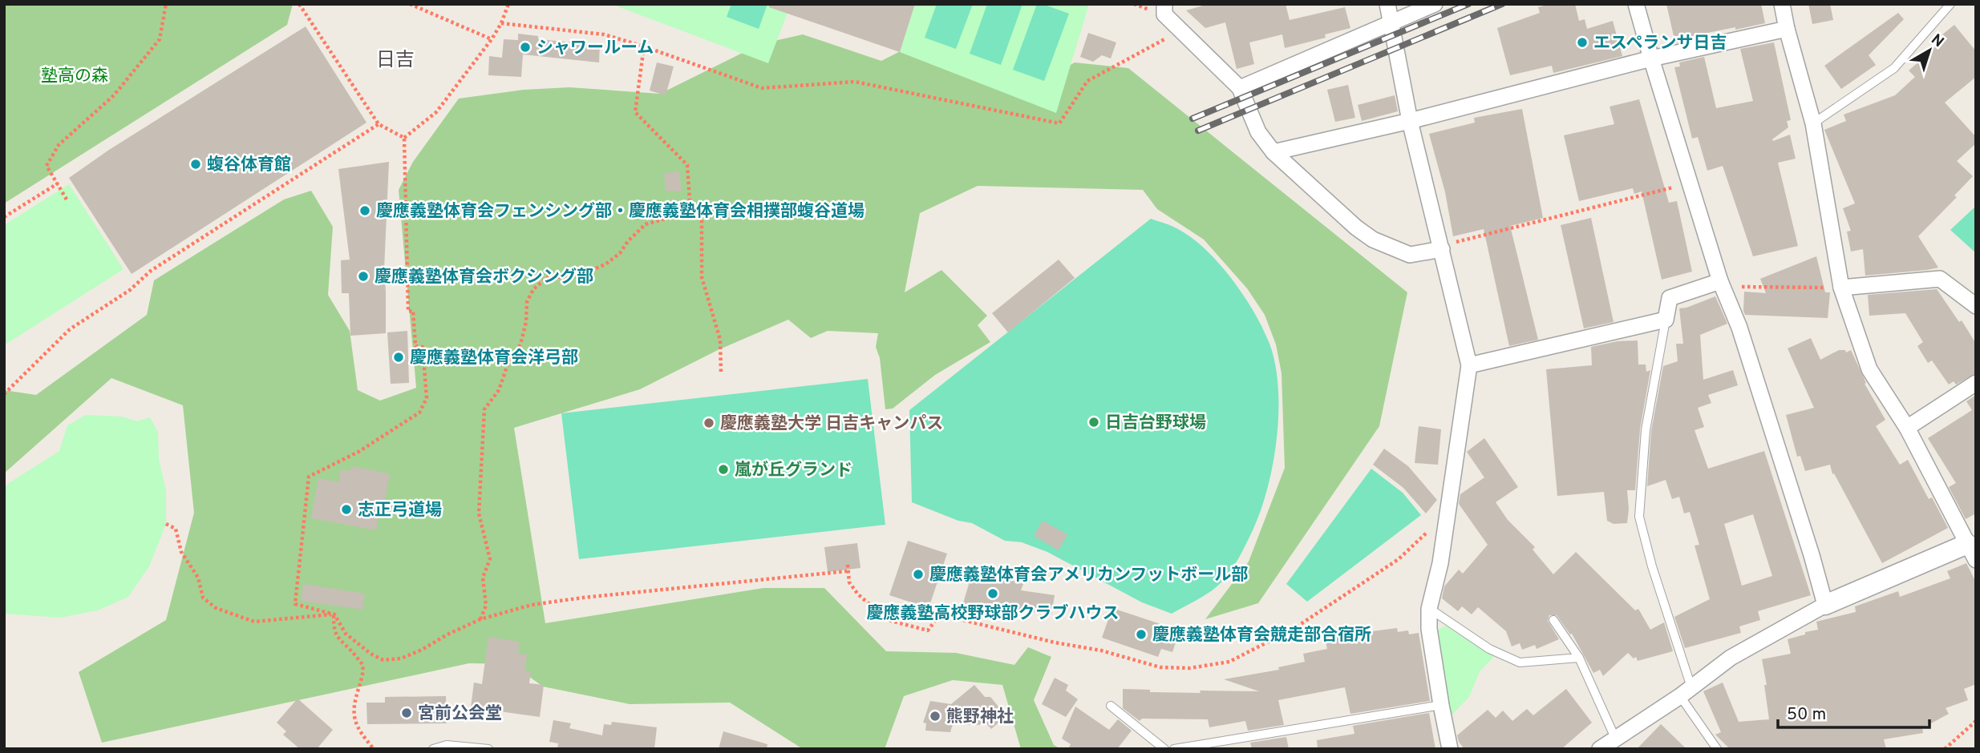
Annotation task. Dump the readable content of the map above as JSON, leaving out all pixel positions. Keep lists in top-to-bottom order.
{
  "districts": ["日吉"],
  "parks": ["塾高の森"],
  "places": [
    "エスペランサ日吉",
    "シャワールーム",
    "蝮谷体育館",
    "慶應義塾体育会フェンシング部・慶應義塾体育会相撲部蝮谷道場",
    "慶應義塾体育会ボクシング部",
    "慶應義塾体育会洋弓部",
    "日吉台野球場",
    "慶應義塾大学 日吉キャンパス",
    "嵐が丘グランド",
    "志正弓道場",
    "慶應義塾体育会アメリカンフットボール部",
    "慶應義塾高校野球部クラブハウス",
    "慶應義塾体育会競走部合宿所",
    "宮前公会堂",
    "熊野神社"
  ],
  "scale_bar": "50 m",
  "north": "top right"
}
